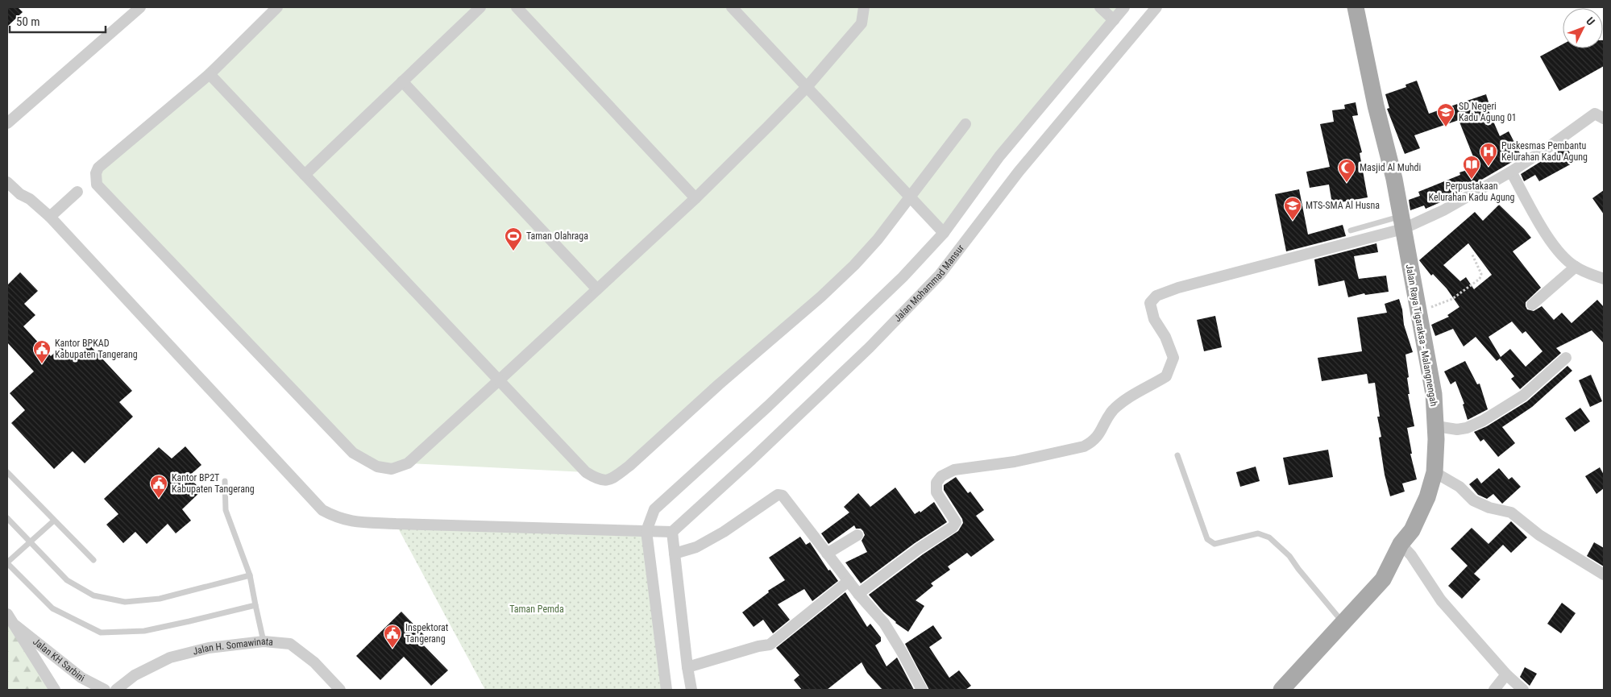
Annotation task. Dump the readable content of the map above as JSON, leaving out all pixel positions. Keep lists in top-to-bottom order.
{
  "streets": {
    "main road": ["Jalan Raya Tigaraksa - Malangnengah"],
    "street": ["Jalan Mohammad Mansur", "Jalan H. Somawinata", "Jalan KH Sarbini"]
  },
  "parks": ["Taman Pemda"],
  "places": {
    "school or university": ["SD Negeri Kadu Agung 01", "MTS-SMA Al Husna"],
    "hospital": ["Puskesmas Pembantu Kelurahan Kadu Agung"],
    "library": ["Perpustakaan Kelurahan Kadu Agung"],
    "mosque": ["Masjid Al Muhdi"],
    "sports": ["Taman Olahraga"],
    "public building": ["Kantor BPKAD Kabupaten Tangerang", "Kantor BP2T Kabupaten Tangerang", "Inspektorat Tangerang"]
  },
  "scale_bar": "50 m",
  "north": "top right"
}
